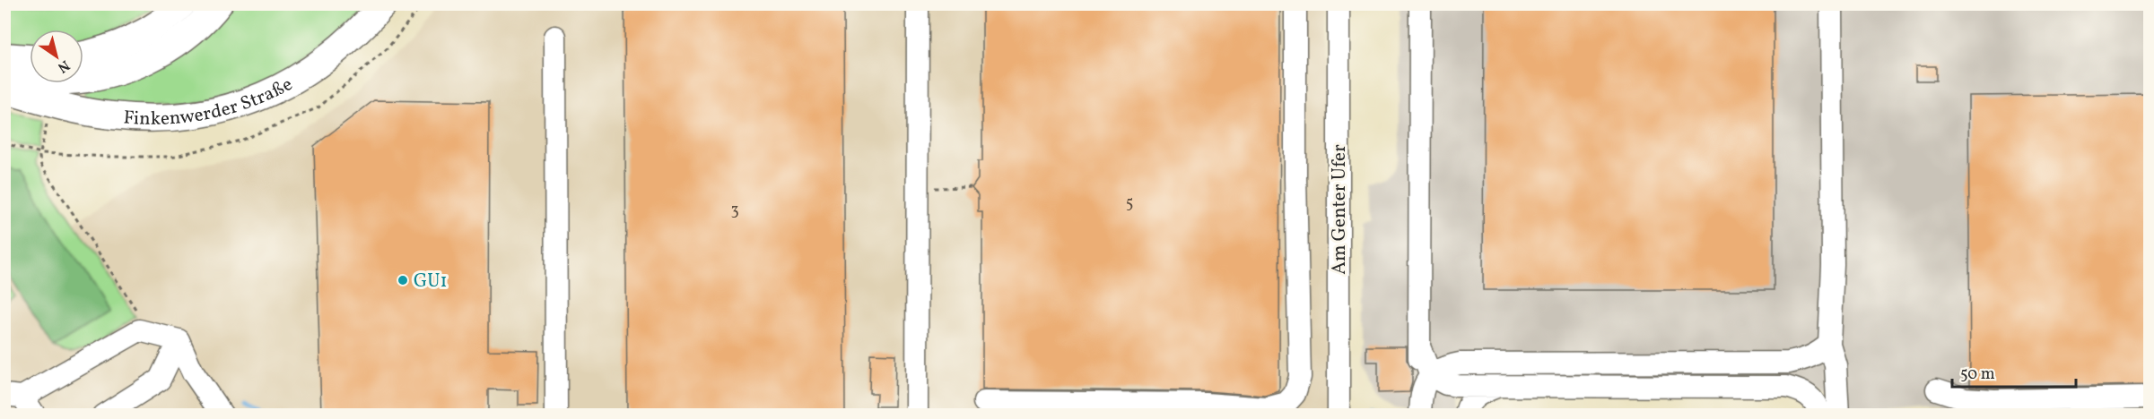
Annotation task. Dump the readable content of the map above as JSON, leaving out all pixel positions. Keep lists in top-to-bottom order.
{
  "streets": {
    "main road": ["Finkenwerder Straße"],
    "street": ["Am Genter Ufer"]
  },
  "places": ["GU1"],
  "house_numbers": ["5", "3"],
  "scale_bar": "50 m",
  "north": "bottom right"
}
